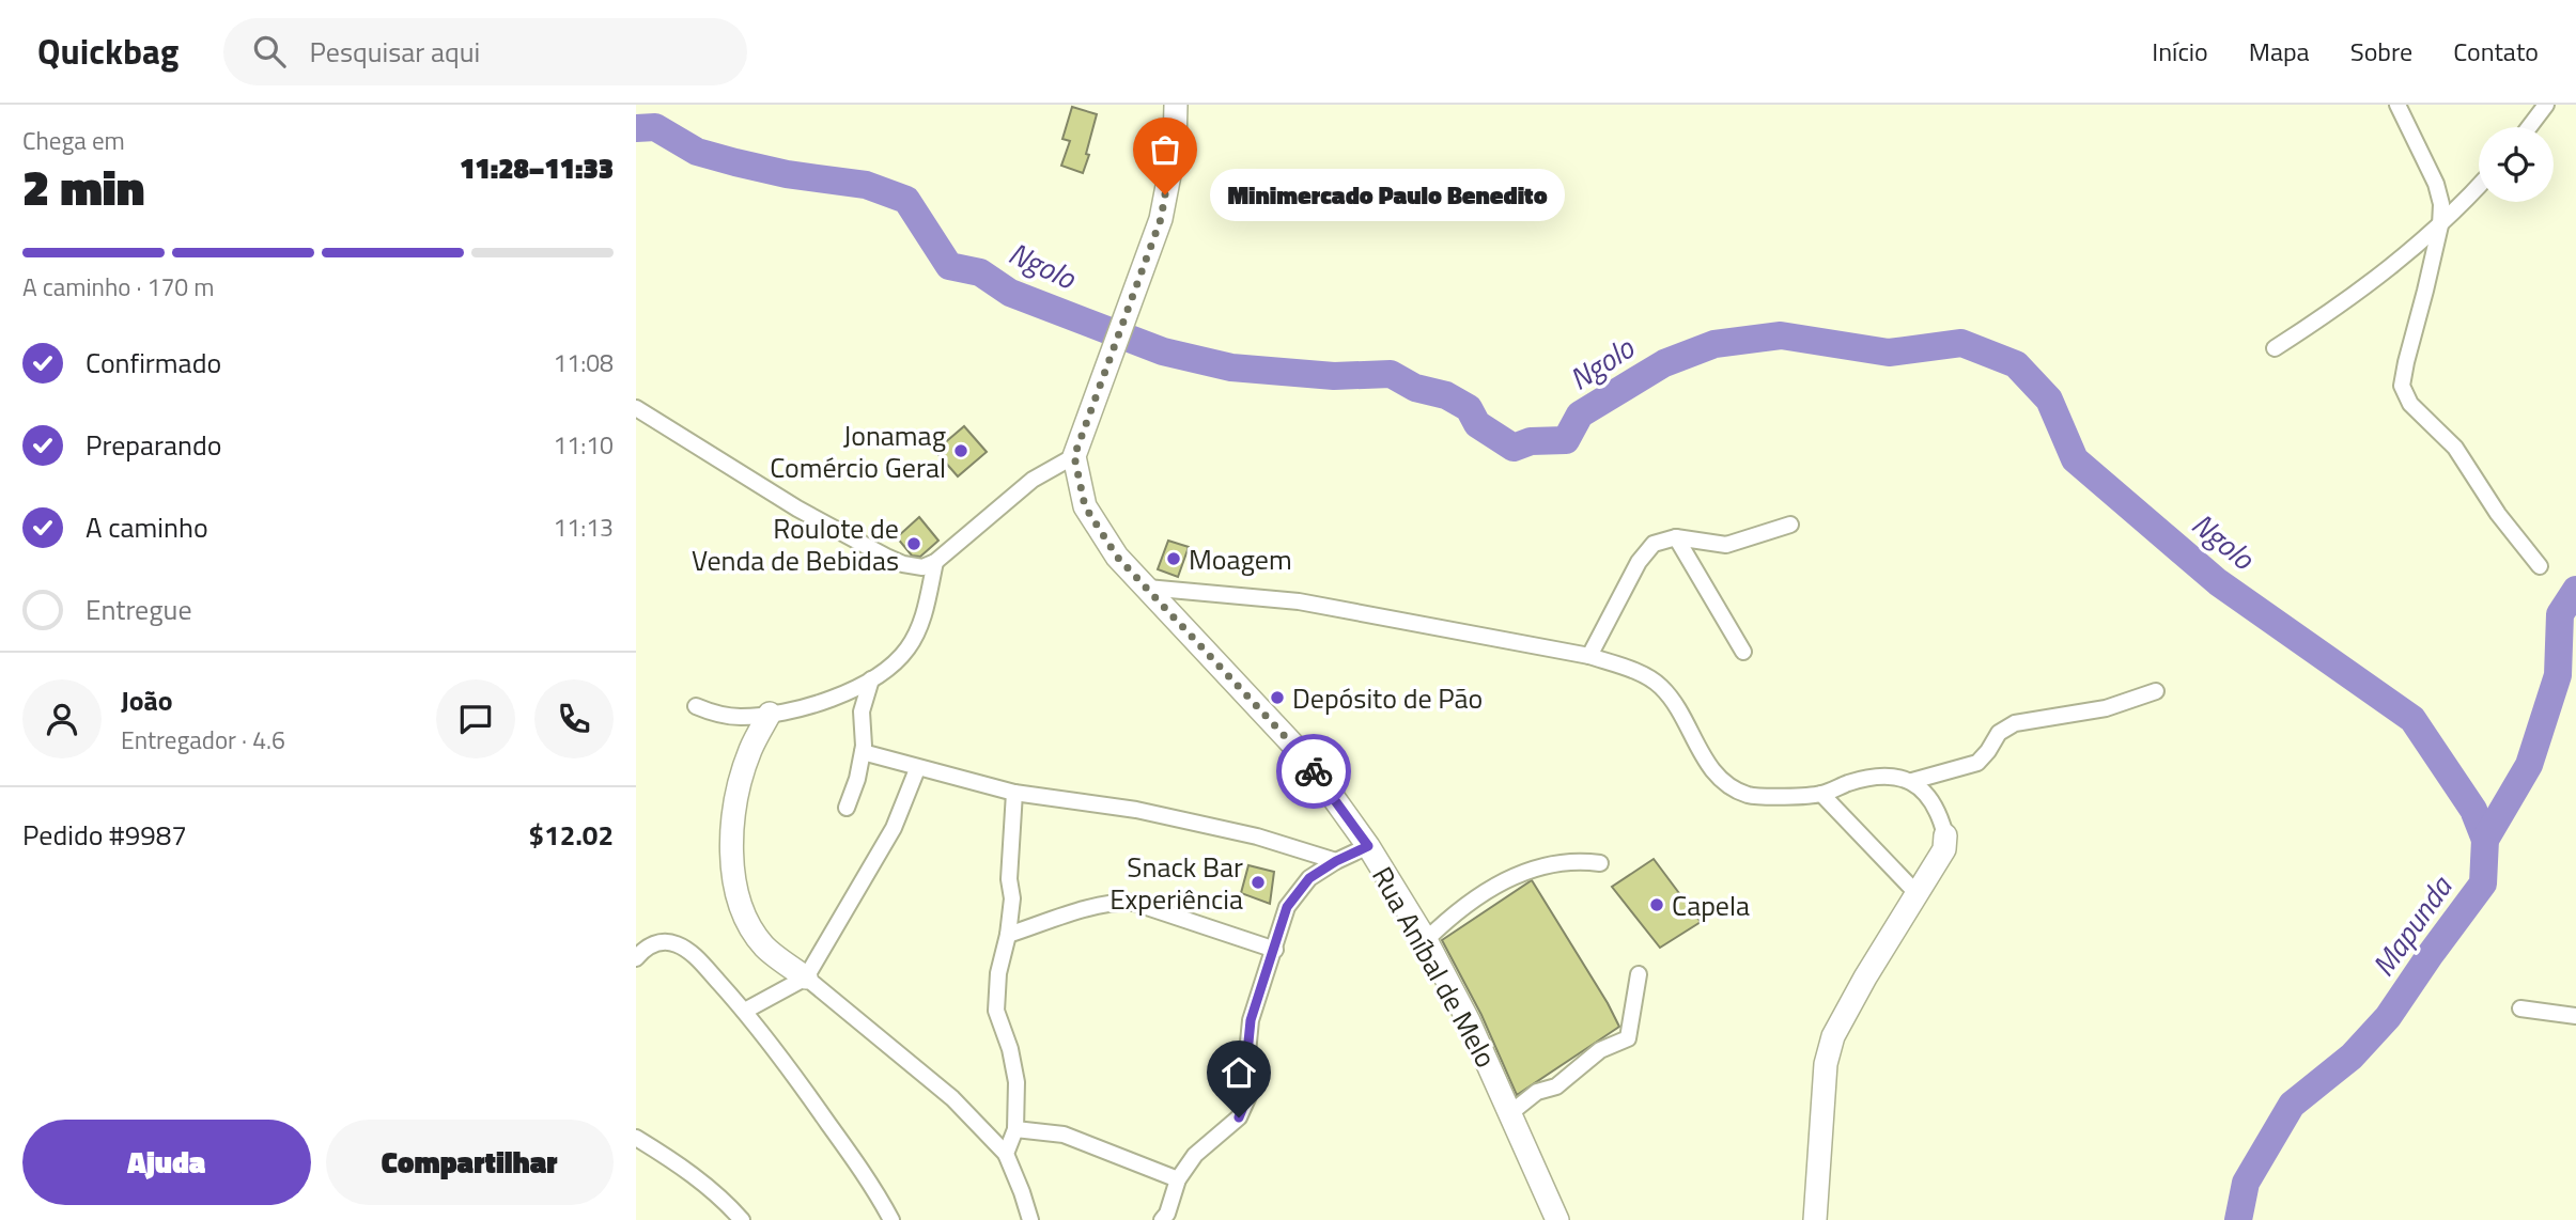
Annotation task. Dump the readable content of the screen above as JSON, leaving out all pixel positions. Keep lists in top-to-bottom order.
{
  "streets": {
    "street": ["Rua Aníbal de Melo"]
  },
  "water": ["Ngolo", "Mapunda"],
  "places": [
    "Minimercado Paulo Benedito",
    "Jonamag Comércio Geral",
    "Roulote de Venda de Bebidas",
    "Moagem",
    "Depósito de Pão",
    "Snack Bar Experiência",
    "Capela"
  ],
  "page": {
    "header": "Quickbag",
    "search": "Pesquisar aqui",
    "nav": [
      "Início",
      "Mapa",
      "Sobre",
      "Contato"
    ],
    "heading": ["2 min", "Chega em", "11:28–11:33"],
    "panel": [
      "João",
      "Entregador · 4.6",
      "Pedido #9987",
      "$12.02"
    ],
    "bubble": "Minimercado Paulo Benedito",
    "bar": "A caminho · 170 m",
    "list": [
      ["Confirmado", "11:08"],
      ["Preparando", "11:10"],
      ["A caminho", "11:13"],
      "Entregue"
    ],
    "buttons": ["Ajuda", "Compartilhar"]
  }
}
